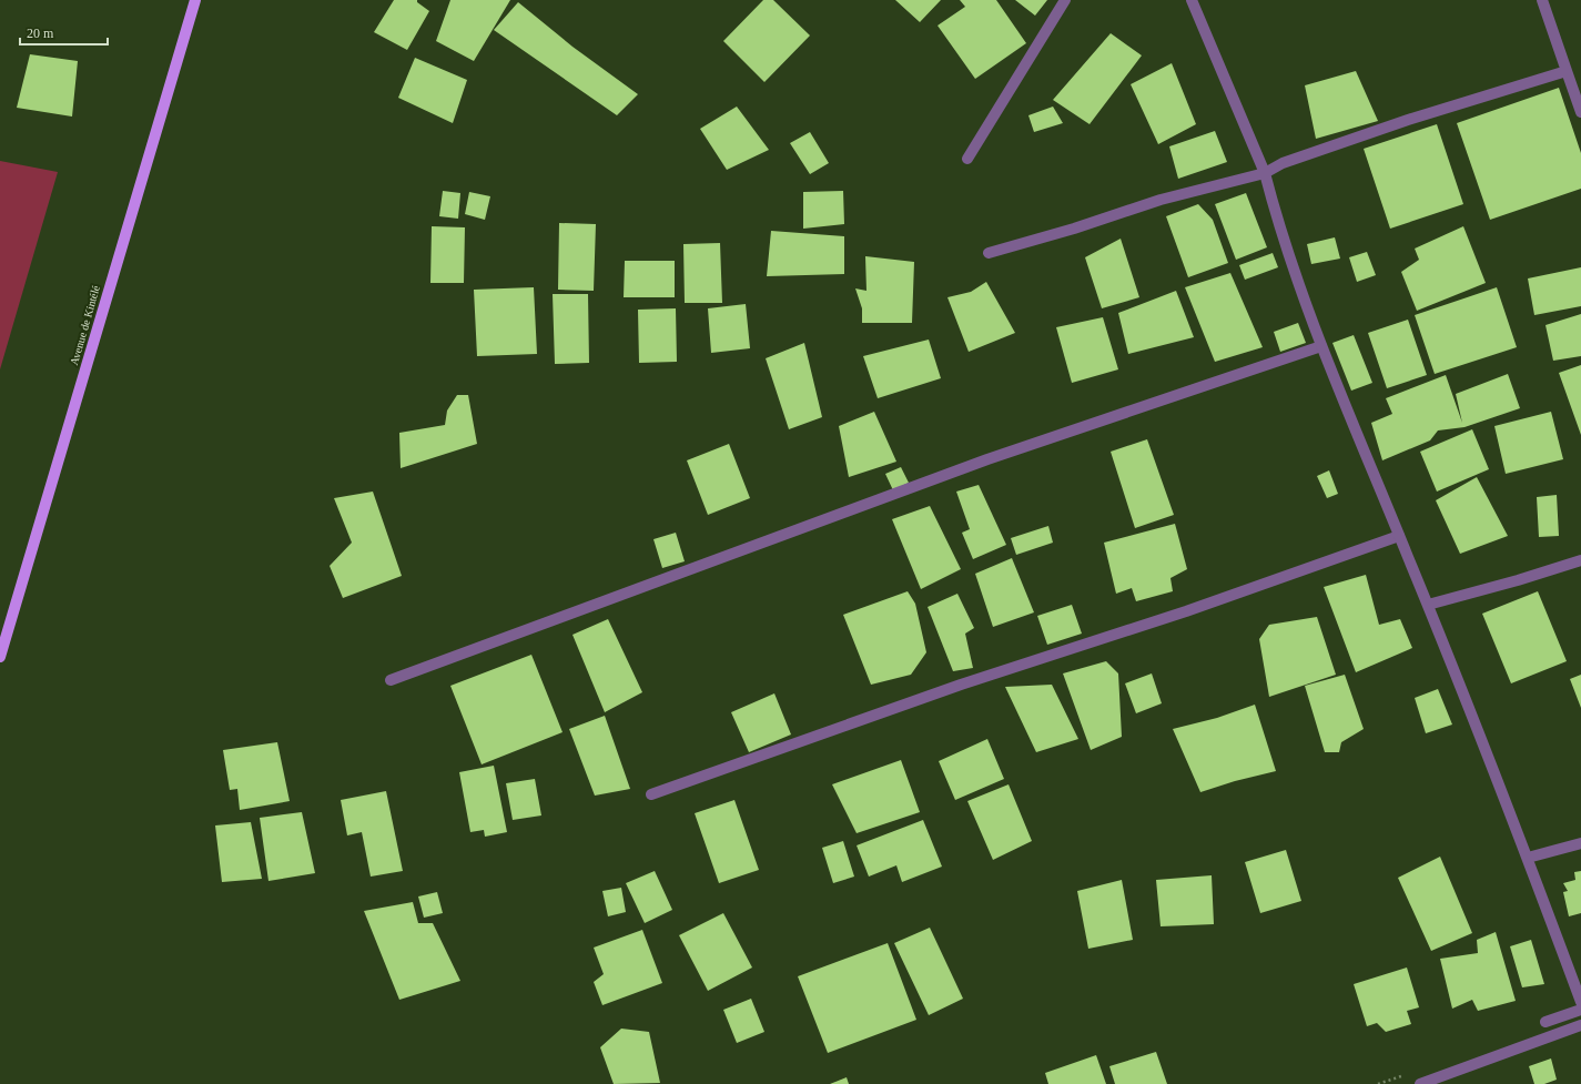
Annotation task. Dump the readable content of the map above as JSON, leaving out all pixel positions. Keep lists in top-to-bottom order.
{
  "streets": {
    "main road": ["Avenue de Kintélé"]
  },
  "scale_bar": "20 m"
}
